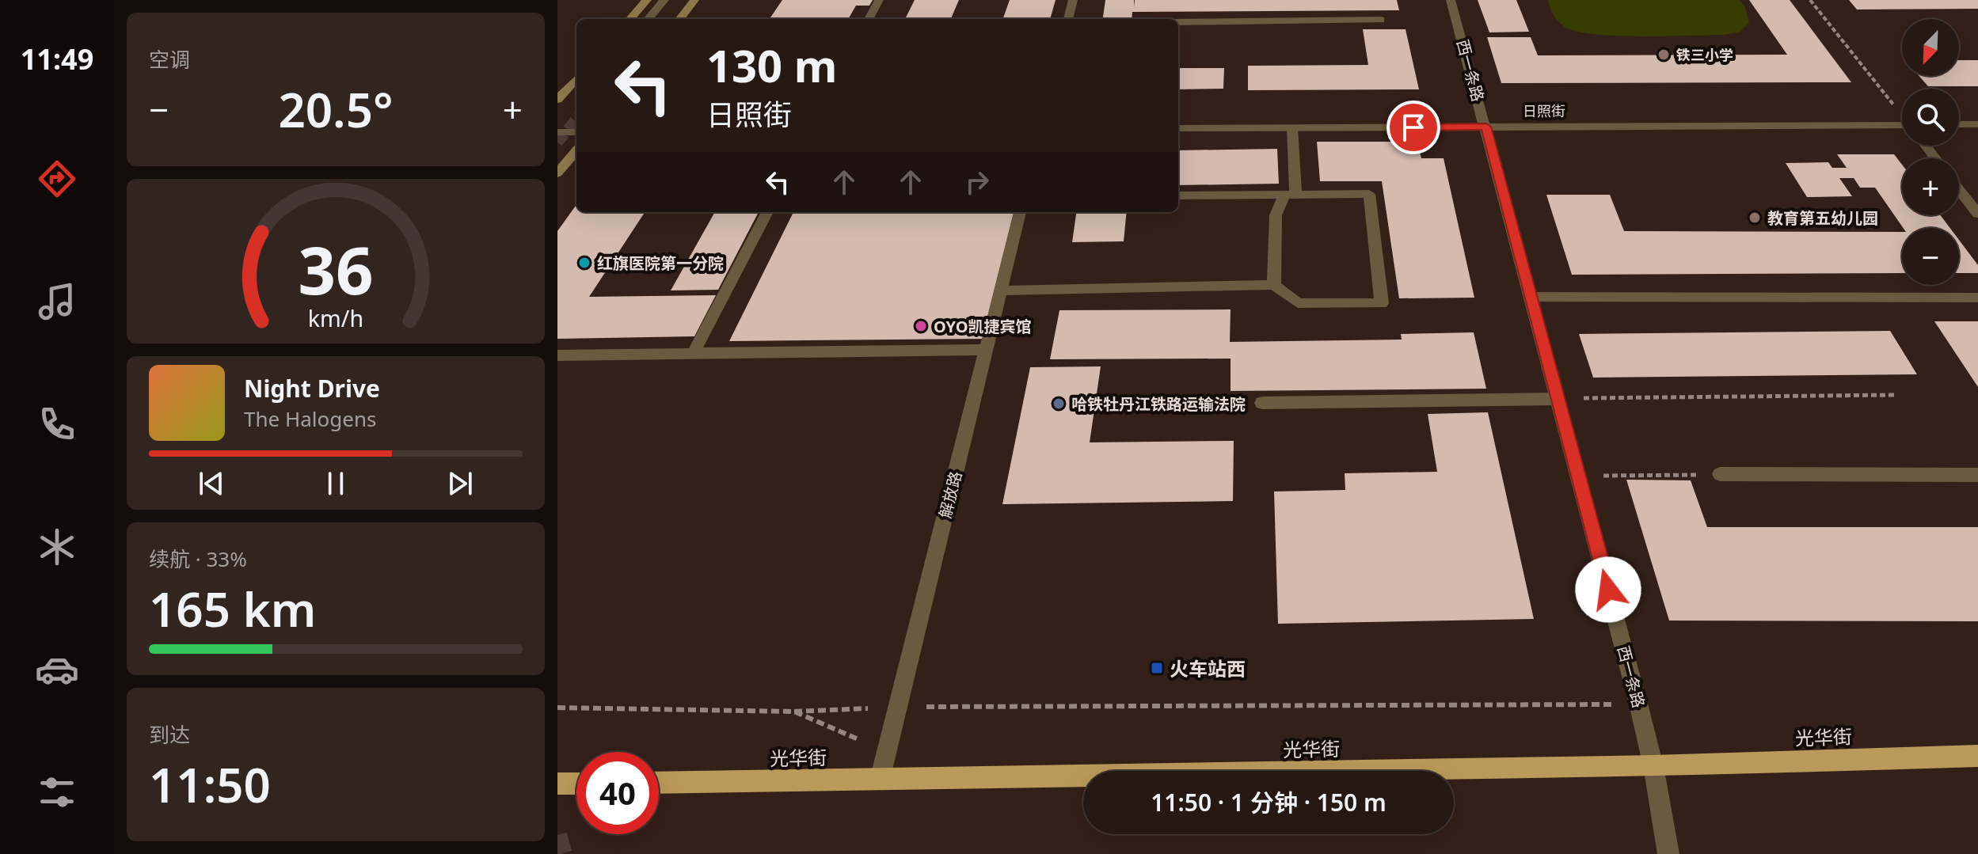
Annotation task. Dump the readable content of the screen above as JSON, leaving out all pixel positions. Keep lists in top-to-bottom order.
{
  "streets": {
    "highway": ["光华街"],
    "street": ["西一条路", "日照街", "解放路"]
  },
  "crossings": [
    ["西一条路", "日照街"],
    ["西一条路", "光华街"],
    ["解放路", "光华街"]
  ],
  "places": {
    "other": [
      "铁三小学",
      "教育第五幼儿园",
      "红旗医院第一分院",
      "OYO凯捷宾馆",
      "哈铁牡丹江铁路运输法院"
    ],
    "transit": ["火车站西"]
  },
  "north": "bottom left",
  "page": {
    "tabs": "11:49",
    "tile": [
      "空调",
      ["续航 · 33%", "165 km"],
      ["到达", "11:50"]
    ],
    "map_buttons": ["+", "−"],
    "turn": ["130 m", "日照街"],
    "heat": ["−", "20.5°", "+"],
    "song": ["Night Drive", "The Halogens"],
    "limit": "40",
    "trip": "11:50 · 1 分钟 · 150 m",
    "gauge": ["36", "km/h"]
  }
}
